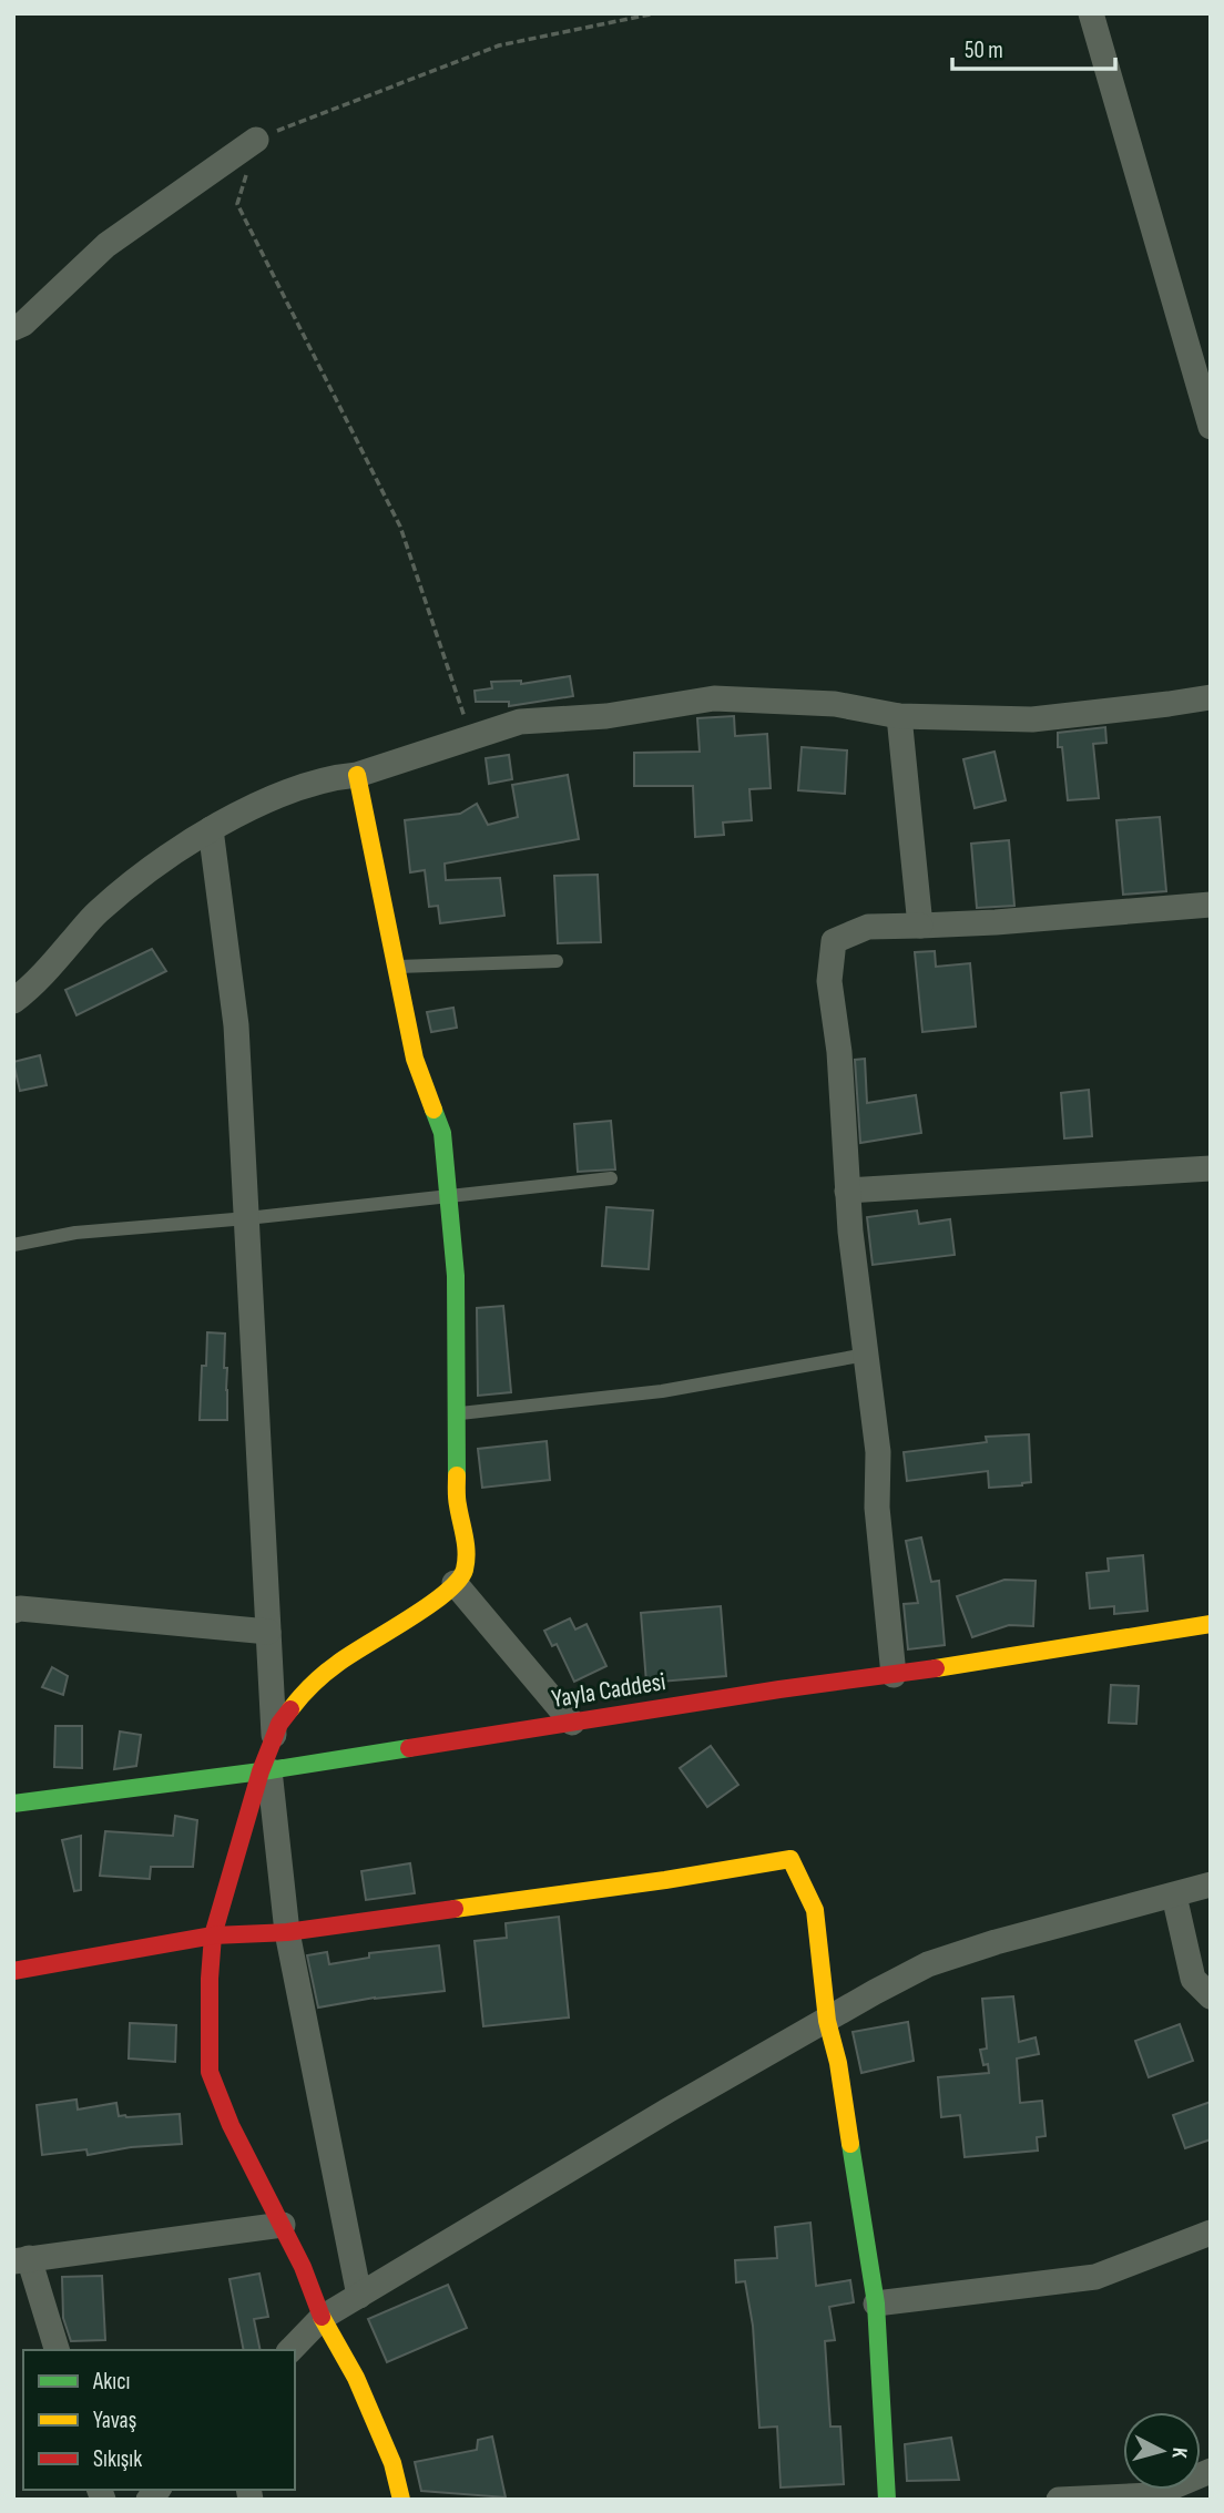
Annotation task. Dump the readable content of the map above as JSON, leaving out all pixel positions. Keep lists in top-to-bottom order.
{
  "streets": {
    "street": ["Yayla Caddesi"]
  },
  "legend": ["Akıcı", "Yavaş", "Sıkışık"],
  "scale_bar": "50 m",
  "north": "right"
}
